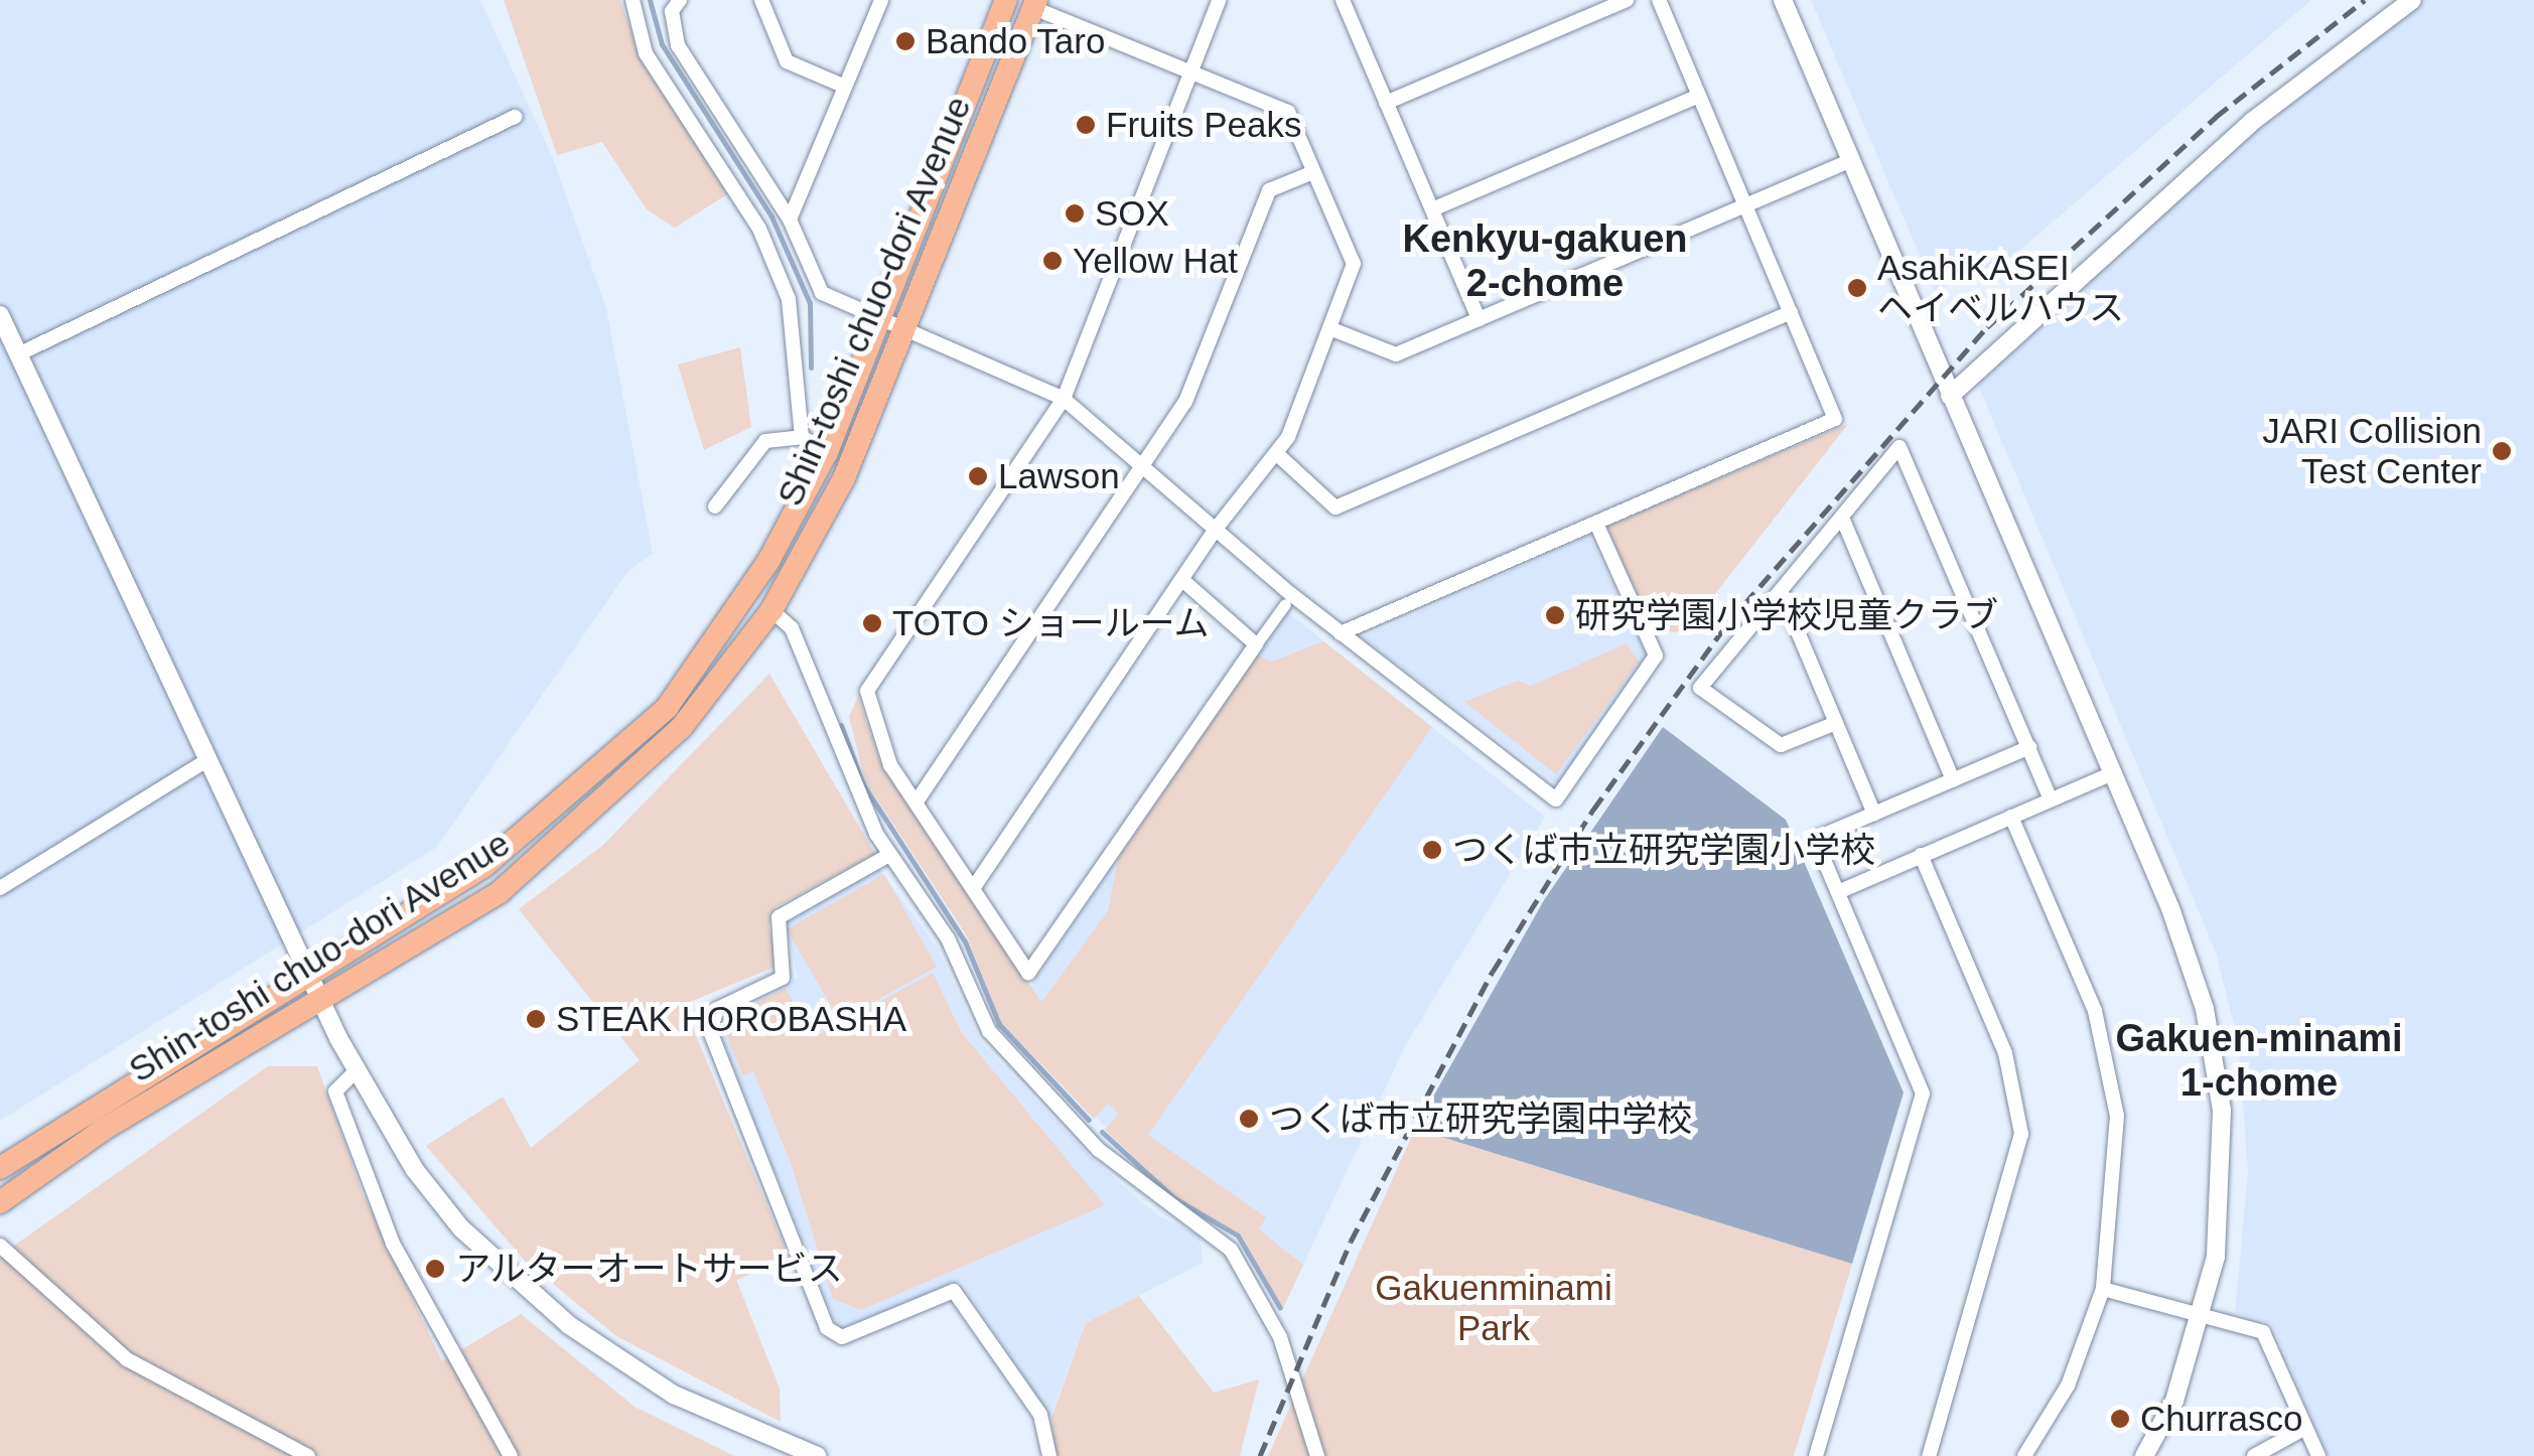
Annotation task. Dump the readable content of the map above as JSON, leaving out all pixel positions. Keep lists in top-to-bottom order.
{
  "streets": {
    "main road": ["Shin-toshi chuo-dori Avenue"]
  },
  "districts": ["Kenkyu-gakuen 2-chome", "Gakuen-minami 1-chome"],
  "parks": ["Gakuenminami Park"],
  "places": [
    "Bando Taro",
    "Fruits Peaks",
    "SOX",
    "Yellow Hat",
    "AsahiKASEI ヘイベルハウス",
    "JARI Collision Test Center",
    "Lawson",
    "研究学園小学校児童クラブ",
    "TOTO ショールーム",
    "つくば市立研究学園小学校",
    "STEAK HOROBASHA",
    "つくば市立研究学園中学校",
    "アルターオートサービス",
    "Churrasco"
  ]
}
